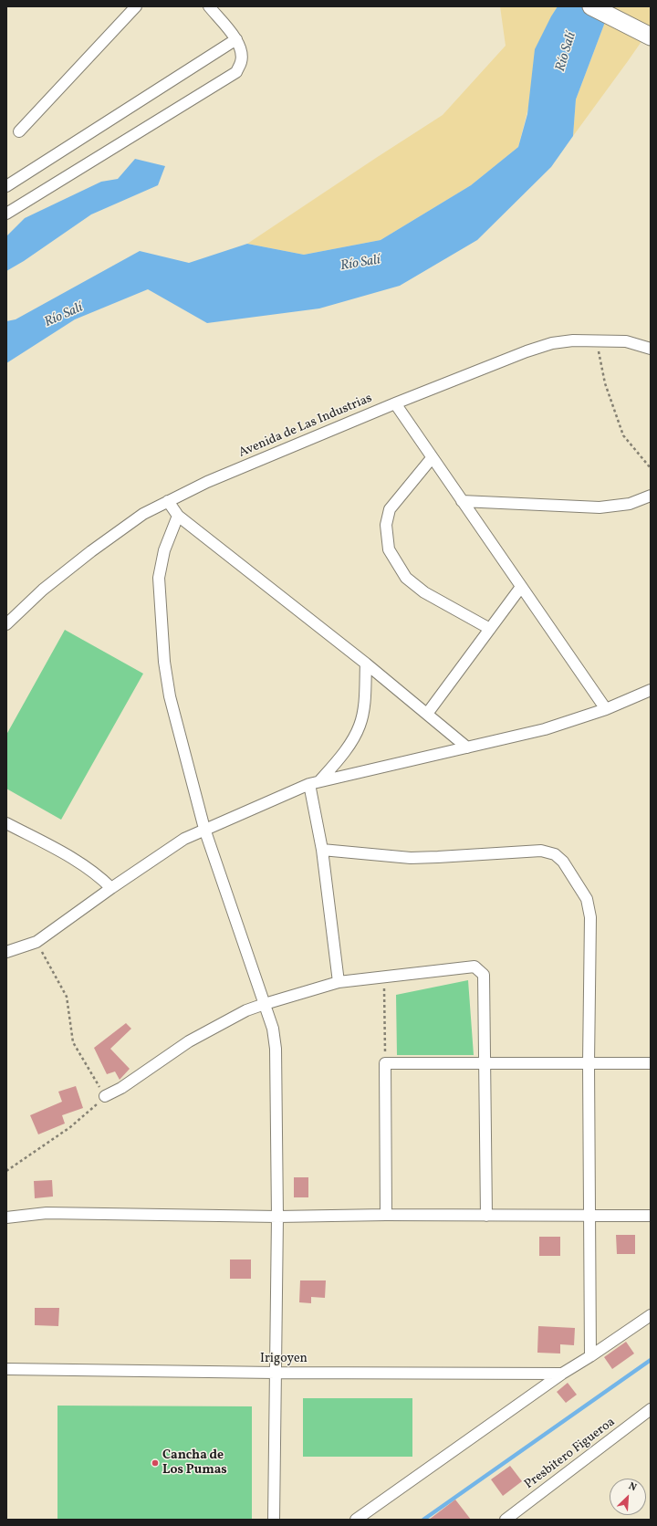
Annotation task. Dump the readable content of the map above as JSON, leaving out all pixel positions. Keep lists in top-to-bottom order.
{
  "streets": {
    "street": ["Avenida de Las Industrias", "Irigoyen", "Presbitero Figueroa"]
  },
  "water": ["Río Salí"],
  "places": ["Cancha de Los Pumas"],
  "north": "top right"
}
